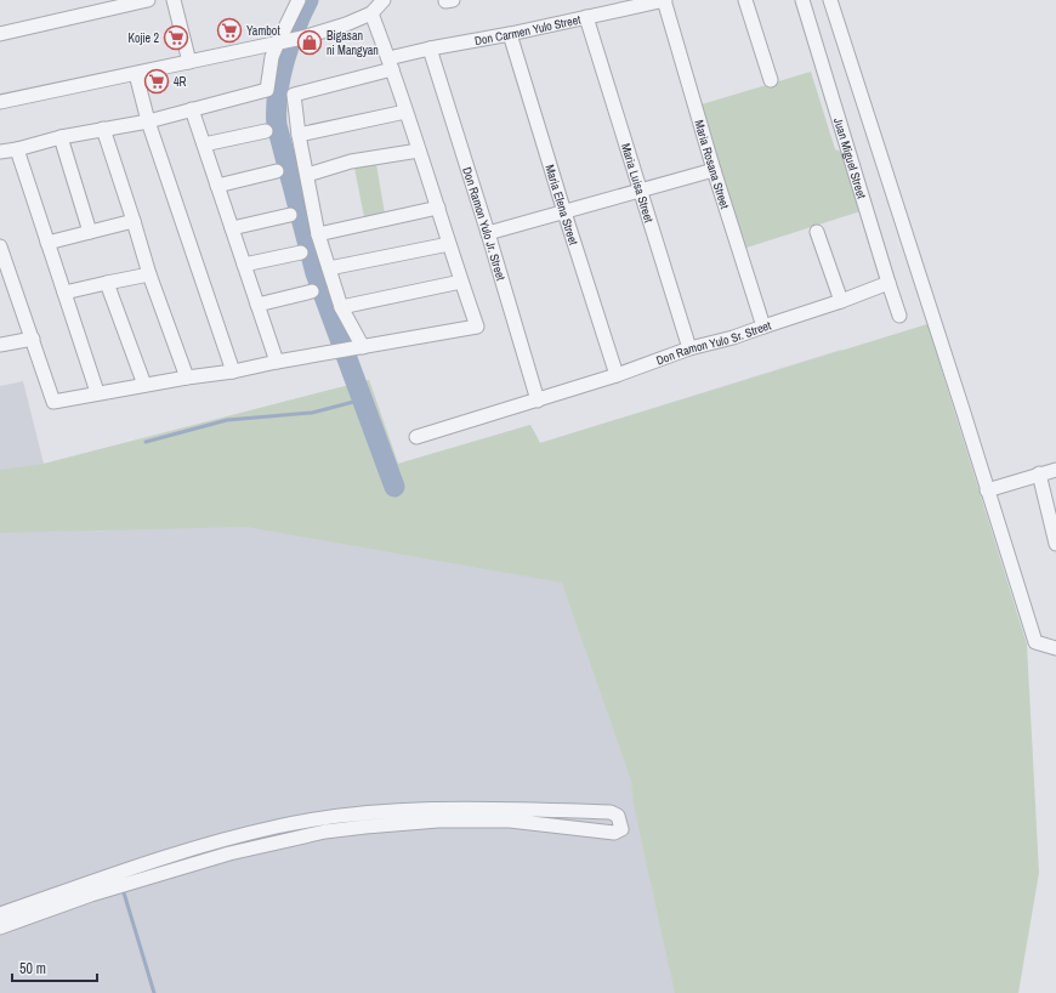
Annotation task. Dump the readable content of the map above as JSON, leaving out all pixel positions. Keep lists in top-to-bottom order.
{
  "streets": {
    "street": [
      "Don Carmen Yulo Street",
      "Juan Miguel Street",
      "Maria Rosana Street",
      "Maria Luisa Street",
      "Maria Elena Street",
      "Don Ramon Yulo Jr. Street",
      "Don Ramon Yulo Sr. Street"
    ]
  },
  "crossings": [
    ["Don Carmen Yulo Street", "Maria Rosana Street"],
    ["Don Carmen Yulo Street", "Maria Luisa Street"],
    ["Don Carmen Yulo Street", "Maria Elena Street"],
    ["Don Carmen Yulo Street", "Don Ramon Yulo Jr. Street"],
    ["Juan Miguel Street", "Don Ramon Yulo Sr. Street"],
    ["Maria Rosana Street", "Don Ramon Yulo Sr. Street"],
    ["Maria Luisa Street", "Don Ramon Yulo Sr. Street"],
    ["Maria Elena Street", "Don Ramon Yulo Sr. Street"],
    ["Don Ramon Yulo Jr. Street", "Don Ramon Yulo Sr. Street"]
  ],
  "places": {
    "supermarket": ["Yambot", "Kojie 2", "4R"],
    "shop": ["Bigasan ni Mangyan"]
  },
  "scale_bar": "50 m"
}
